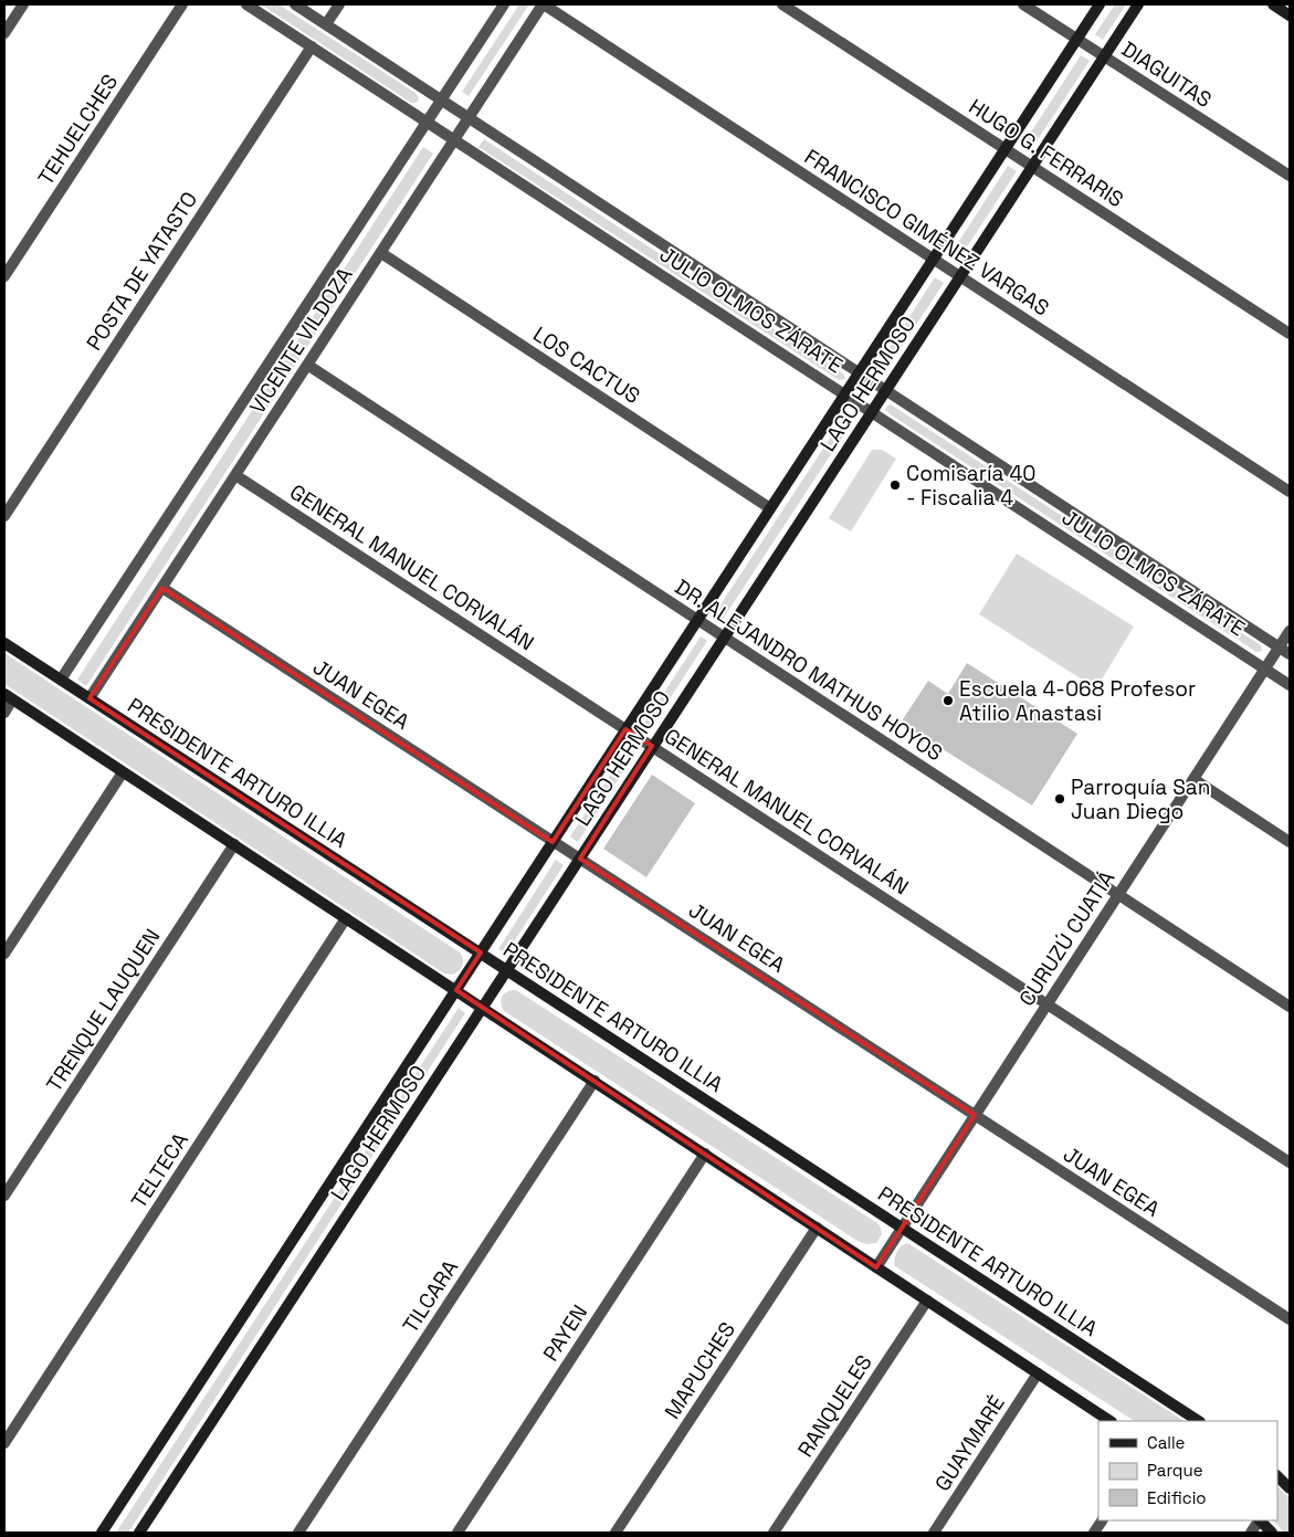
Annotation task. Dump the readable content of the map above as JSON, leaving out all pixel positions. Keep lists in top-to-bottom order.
{
  "streets": {
    "street": [
      "DIAGUITAS",
      "TEHUELCHES",
      "HUGO G. FERRARIS",
      "FRANCISCO GIMÉNEZ VARGAS",
      "POSTA DE YATASTO",
      "JULIO OLMOS ZÁRATE",
      "VICENTE VILDOZA",
      "LOS CACTUS",
      "LAGO HERMOSO",
      "GENERAL MANUEL CORVALÁN",
      "DR. ALEJANDRO MATHUS HOYOS",
      "JUAN EGEA",
      "PRESIDENTE ARTURO ILLIA",
      "CURUZÚ CUATIÁ",
      "TRENQUE LAUQUEN",
      "TELTECA",
      "TILCARA",
      "PAYEN",
      "MAPUCHES",
      "RANQUELES",
      "GUAYMARÉ"
    ]
  },
  "crossings": [
    ["DIAGUITAS", "LAGO HERMOSO"],
    ["HUGO G. FERRARIS", "LAGO HERMOSO"],
    ["FRANCISCO GIMÉNEZ VARGAS", "VICENTE VILDOZA"],
    ["FRANCISCO GIMÉNEZ VARGAS", "LAGO HERMOSO"],
    ["POSTA DE YATASTO", "JULIO OLMOS ZÁRATE"],
    ["JULIO OLMOS ZÁRATE", "VICENTE VILDOZA"],
    ["JULIO OLMOS ZÁRATE", "LAGO HERMOSO"],
    ["JULIO OLMOS ZÁRATE", "CURUZÚ CUATIÁ"],
    ["VICENTE VILDOZA", "LOS CACTUS"],
    ["VICENTE VILDOZA", "GENERAL MANUEL CORVALÁN"],
    ["VICENTE VILDOZA", "DR. ALEJANDRO MATHUS HOYOS"],
    ["VICENTE VILDOZA", "JUAN EGEA"],
    ["VICENTE VILDOZA", "PRESIDENTE ARTURO ILLIA"],
    ["LOS CACTUS", "LAGO HERMOSO"],
    ["LAGO HERMOSO", "GENERAL MANUEL CORVALÁN"],
    ["LAGO HERMOSO", "DR. ALEJANDRO MATHUS HOYOS"],
    ["LAGO HERMOSO", "JUAN EGEA"],
    ["LAGO HERMOSO", "PRESIDENTE ARTURO ILLIA"],
    ["GENERAL MANUEL CORVALÁN", "CURUZÚ CUATIÁ"],
    ["DR. ALEJANDRO MATHUS HOYOS", "CURUZÚ CUATIÁ"],
    ["JUAN EGEA", "CURUZÚ CUATIÁ"],
    ["PRESIDENTE ARTURO ILLIA", "CURUZÚ CUATIÁ"]
  ],
  "places": ["Comisaría 40 - Fiscalia 4", "Escuela 4-068 Profesor Atilio Anastasi", "Parroquía San Juan Diego"],
  "legend": ["Calle", "Parque", "Edificio"]
}
